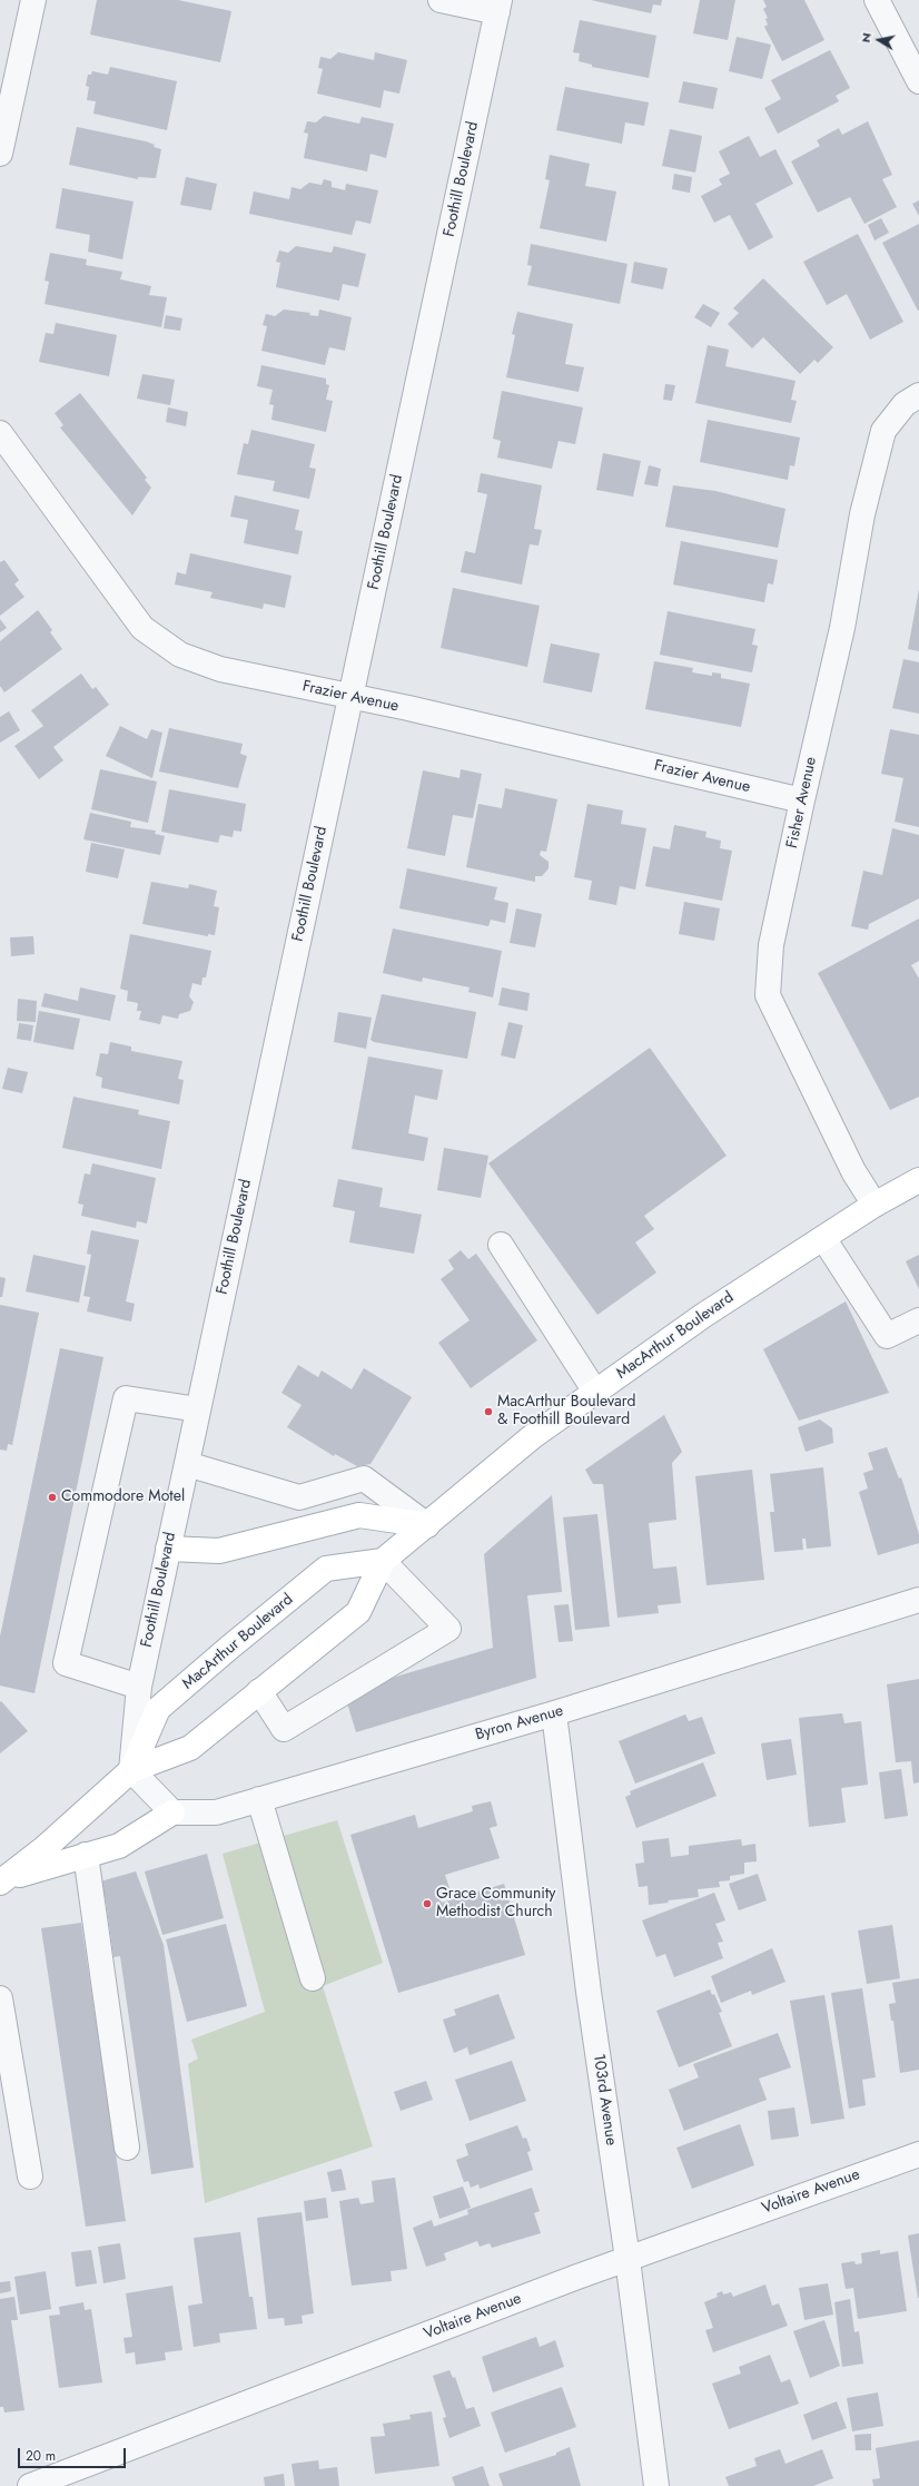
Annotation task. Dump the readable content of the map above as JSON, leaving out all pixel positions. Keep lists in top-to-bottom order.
{
  "streets": {
    "main road": ["MacArthur Boulevard"],
    "street": [
      "Foothill Boulevard",
      "Frazier Avenue",
      "Fisher Avenue",
      "Byron Avenue",
      "103rd Avenue",
      "Voltaire Avenue"
    ]
  },
  "crossings": [
    ["Foothill Boulevard", "Frazier Avenue"],
    ["Foothill Boulevard", "MacArthur Boulevard"],
    ["Frazier Avenue", "Fisher Avenue"],
    ["Fisher Avenue", "MacArthur Boulevard"],
    ["Byron Avenue", "103rd Avenue"],
    ["103rd Avenue", "Voltaire Avenue"]
  ],
  "places": ["MacArthur Boulevard & Foothill Boulevard", "Commodore Motel", "Grace Community Methodist Church"],
  "scale_bar": "20 m",
  "north": "left"
}
